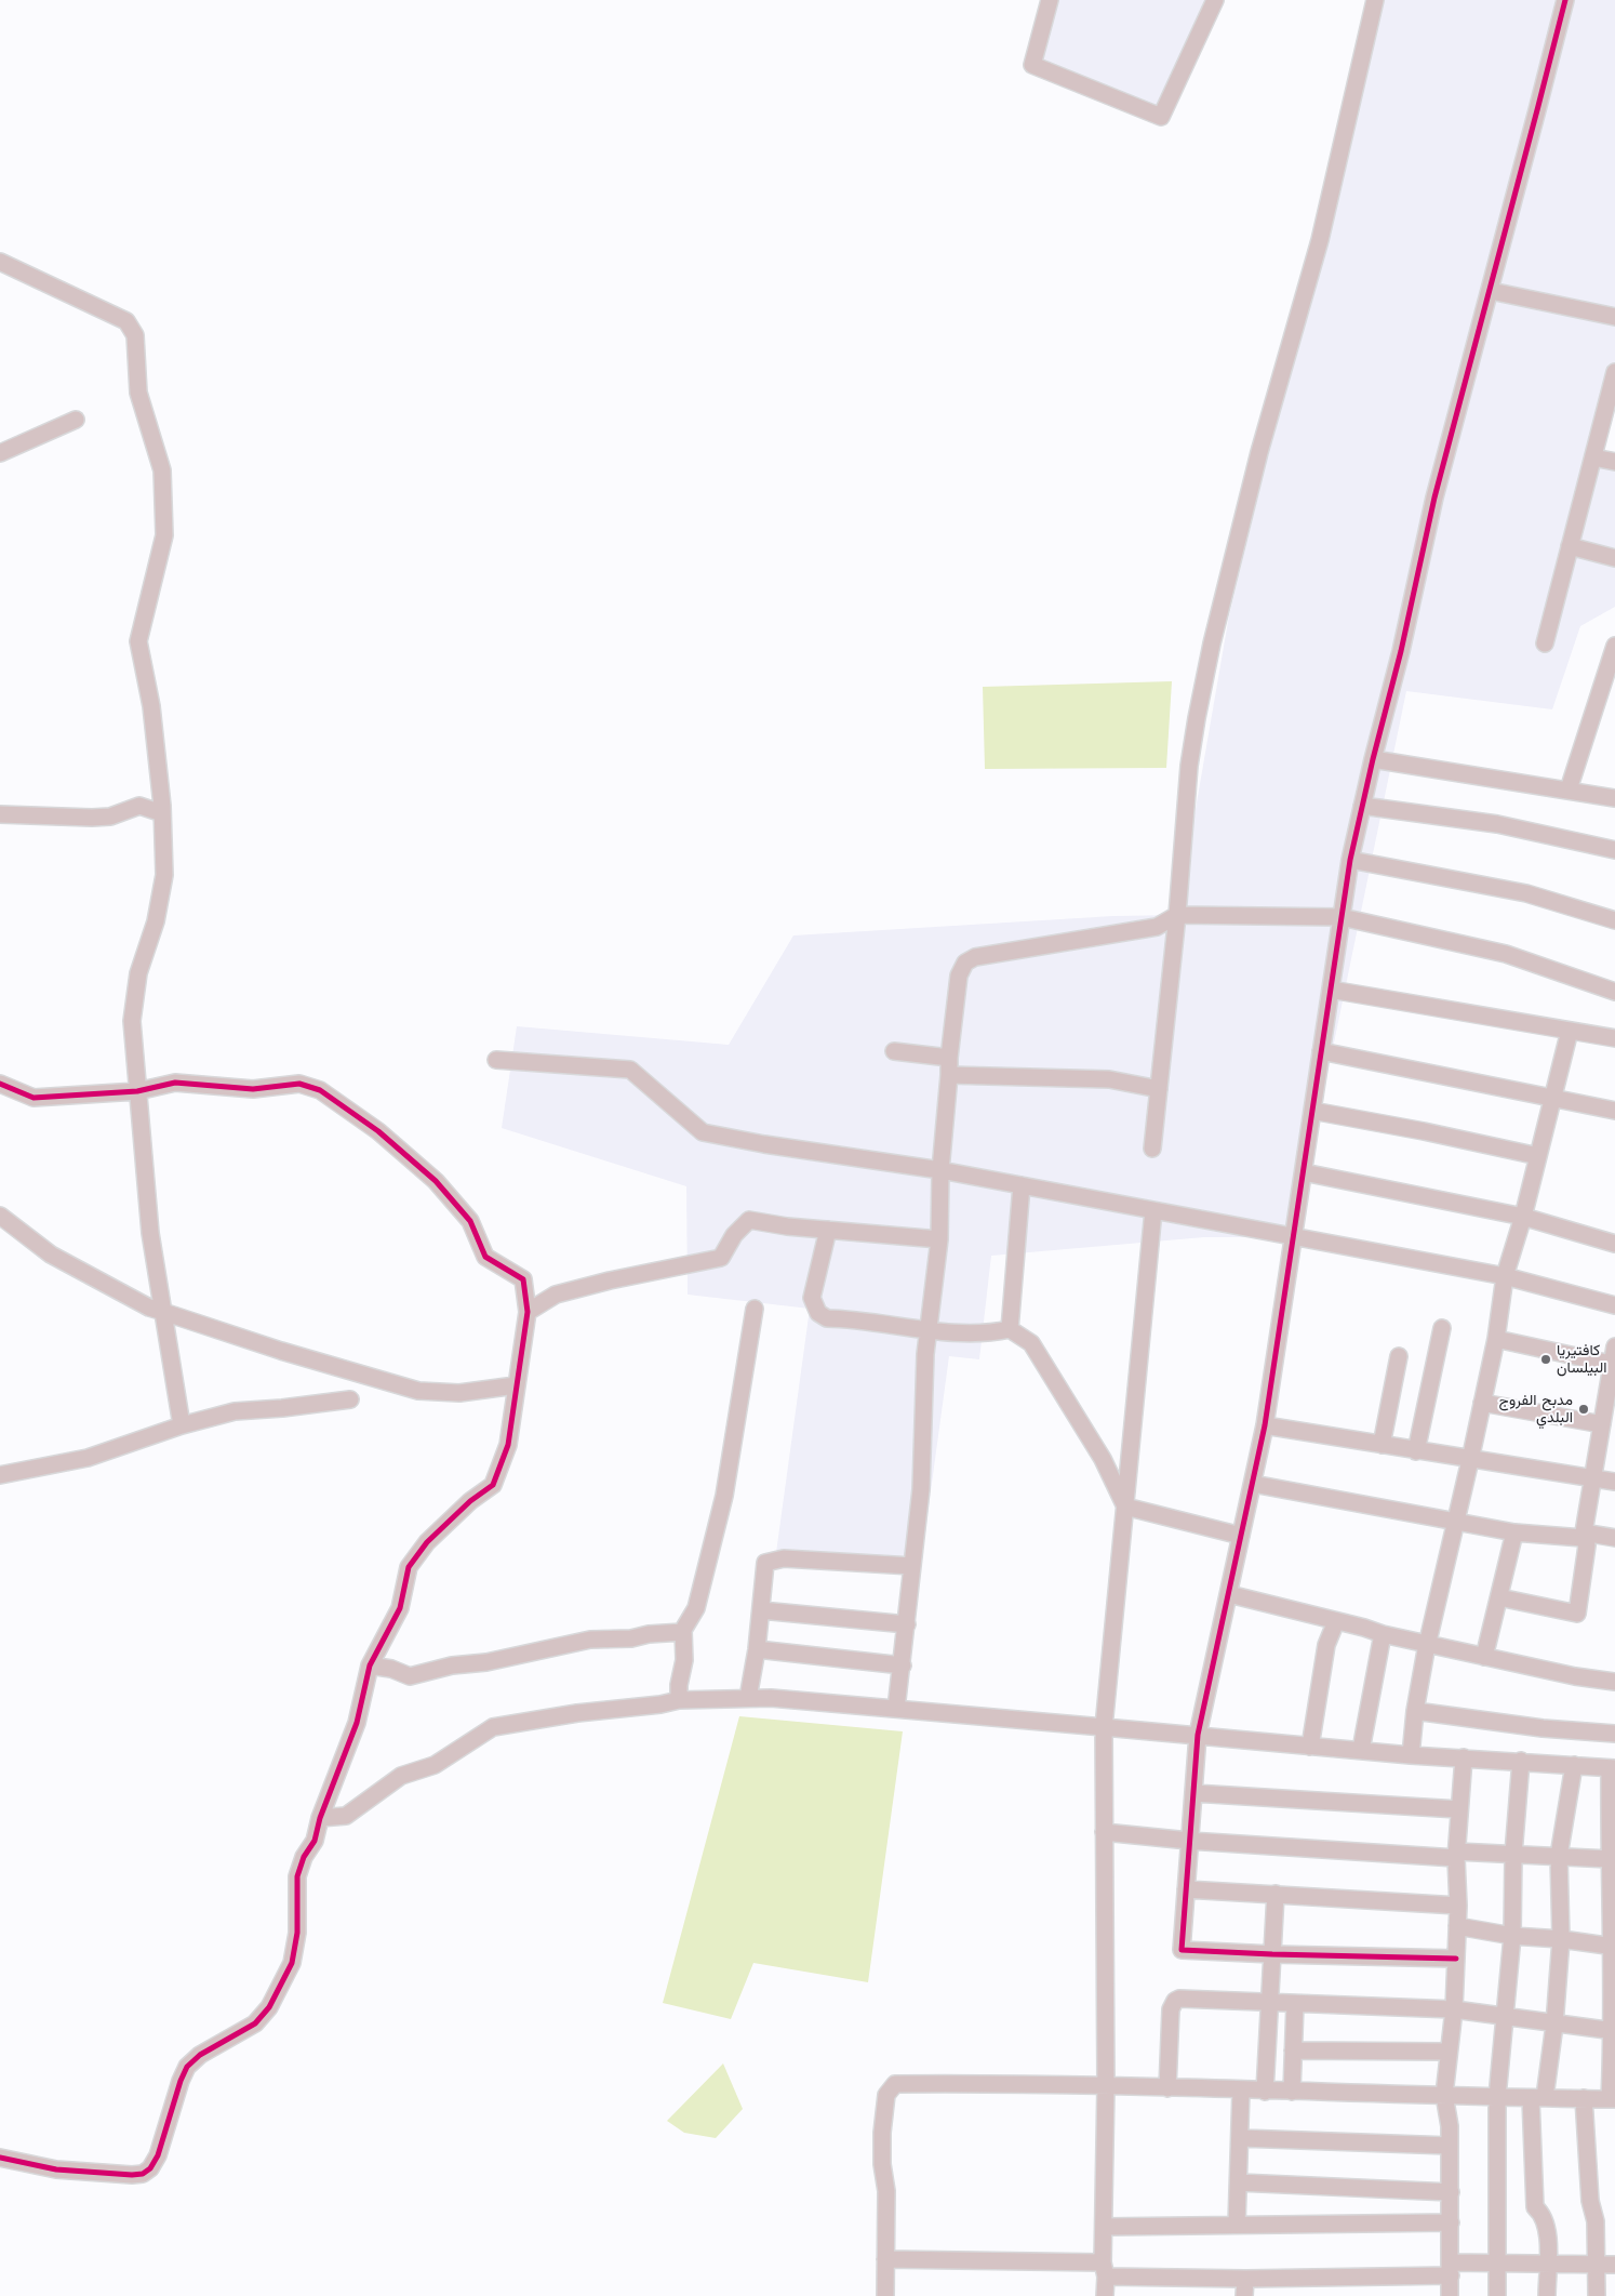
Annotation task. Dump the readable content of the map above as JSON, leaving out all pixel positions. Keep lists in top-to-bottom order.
{
  "places": ["كافتيريا البيلسان", "مدبح الفروج البلدي"]
}
